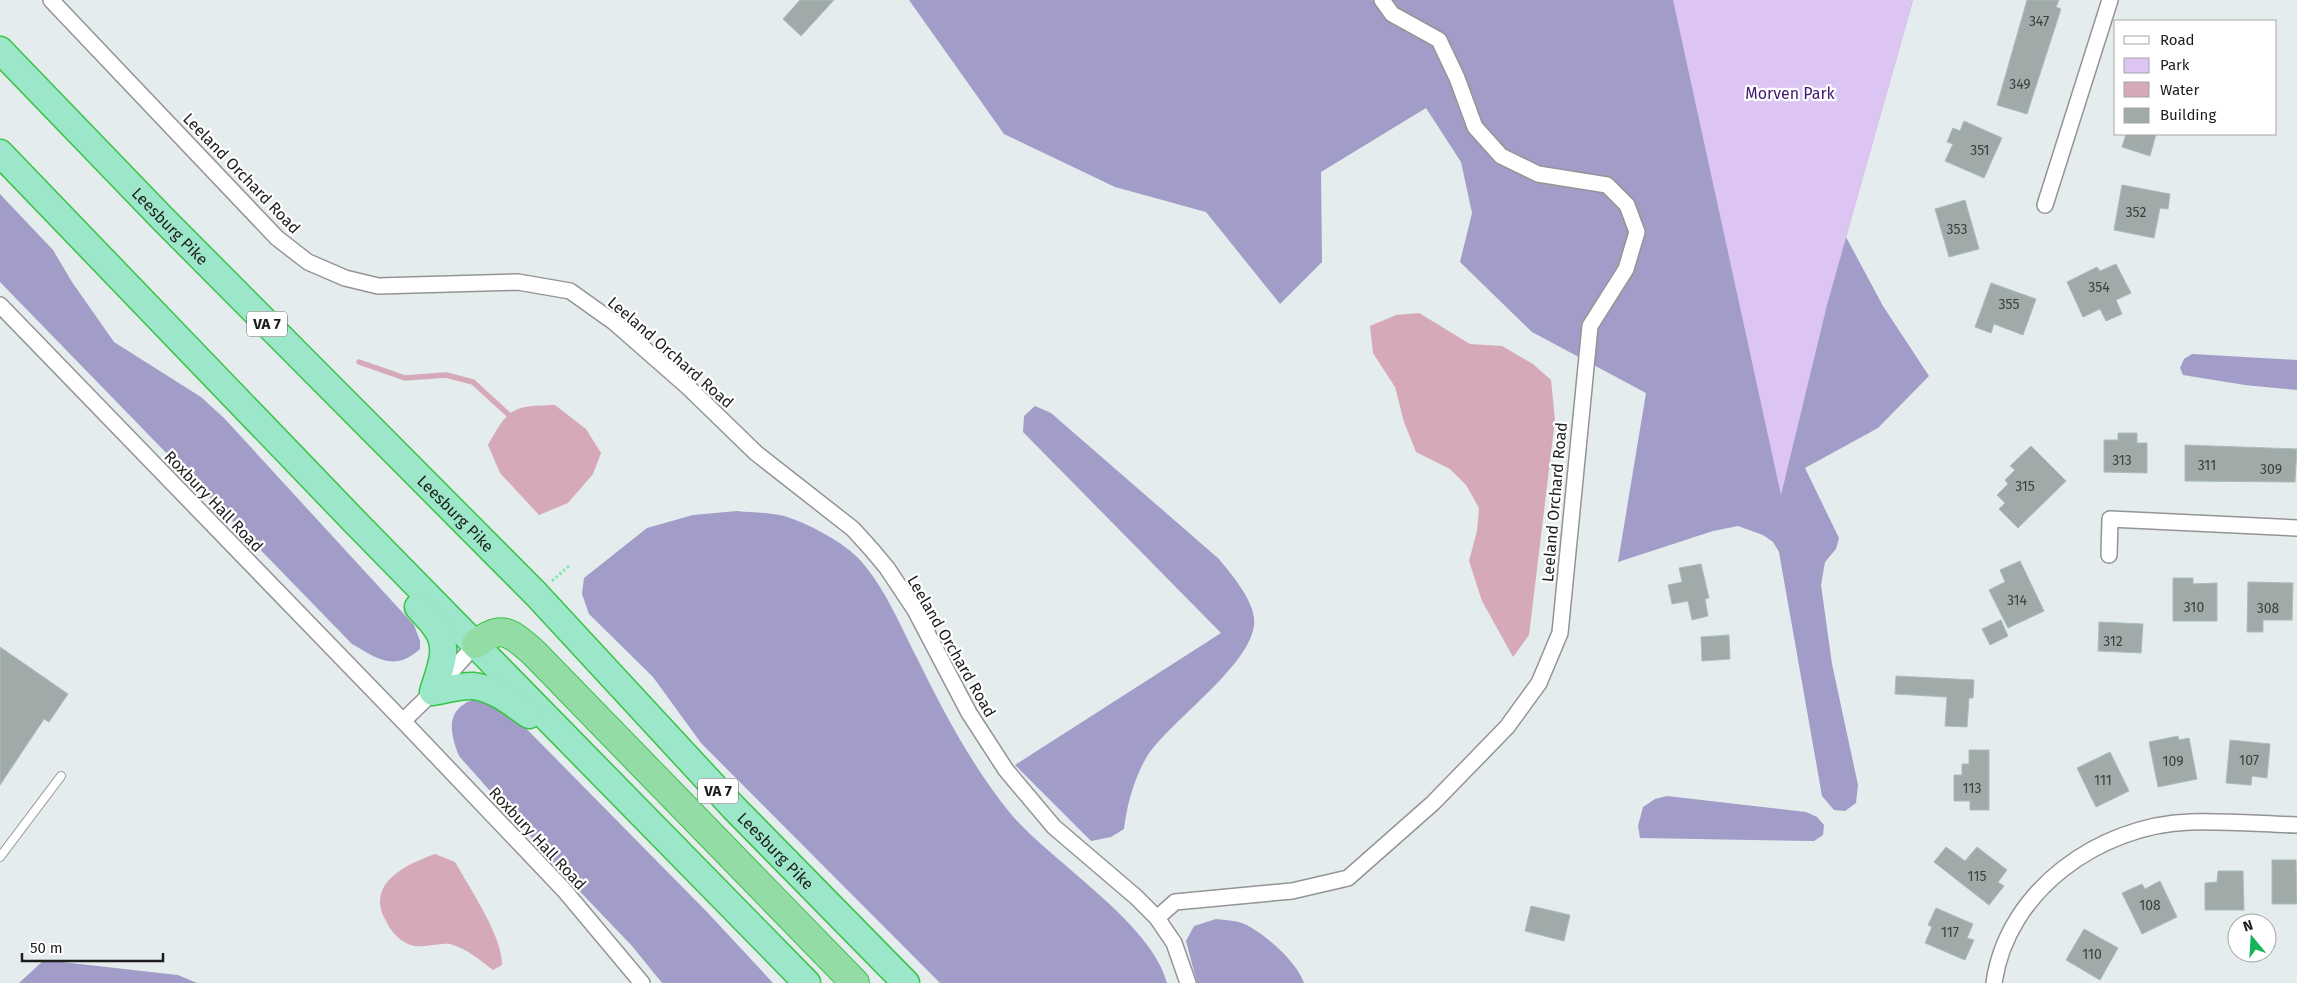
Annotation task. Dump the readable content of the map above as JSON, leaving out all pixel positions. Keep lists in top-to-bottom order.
{
  "streets": {
    "highway": ["Leesburg Pike", "VA 7"],
    "street": ["Leeland Orchard Road", "Roxbury Hall Road"]
  },
  "parks": ["Morven Park"],
  "house_numbers": [
    "347",
    "349",
    "351",
    "352",
    "353",
    "354",
    "355",
    "313",
    "311",
    "309",
    "315",
    "314",
    "310",
    "308",
    "312",
    "107",
    "109",
    "111",
    "113",
    "115",
    "108",
    "117",
    "110"
  ],
  "legend": [
    "Road",
    "Park",
    "Water",
    "Building"
  ],
  "scale_bar": "50 m",
  "north": "top"
}
